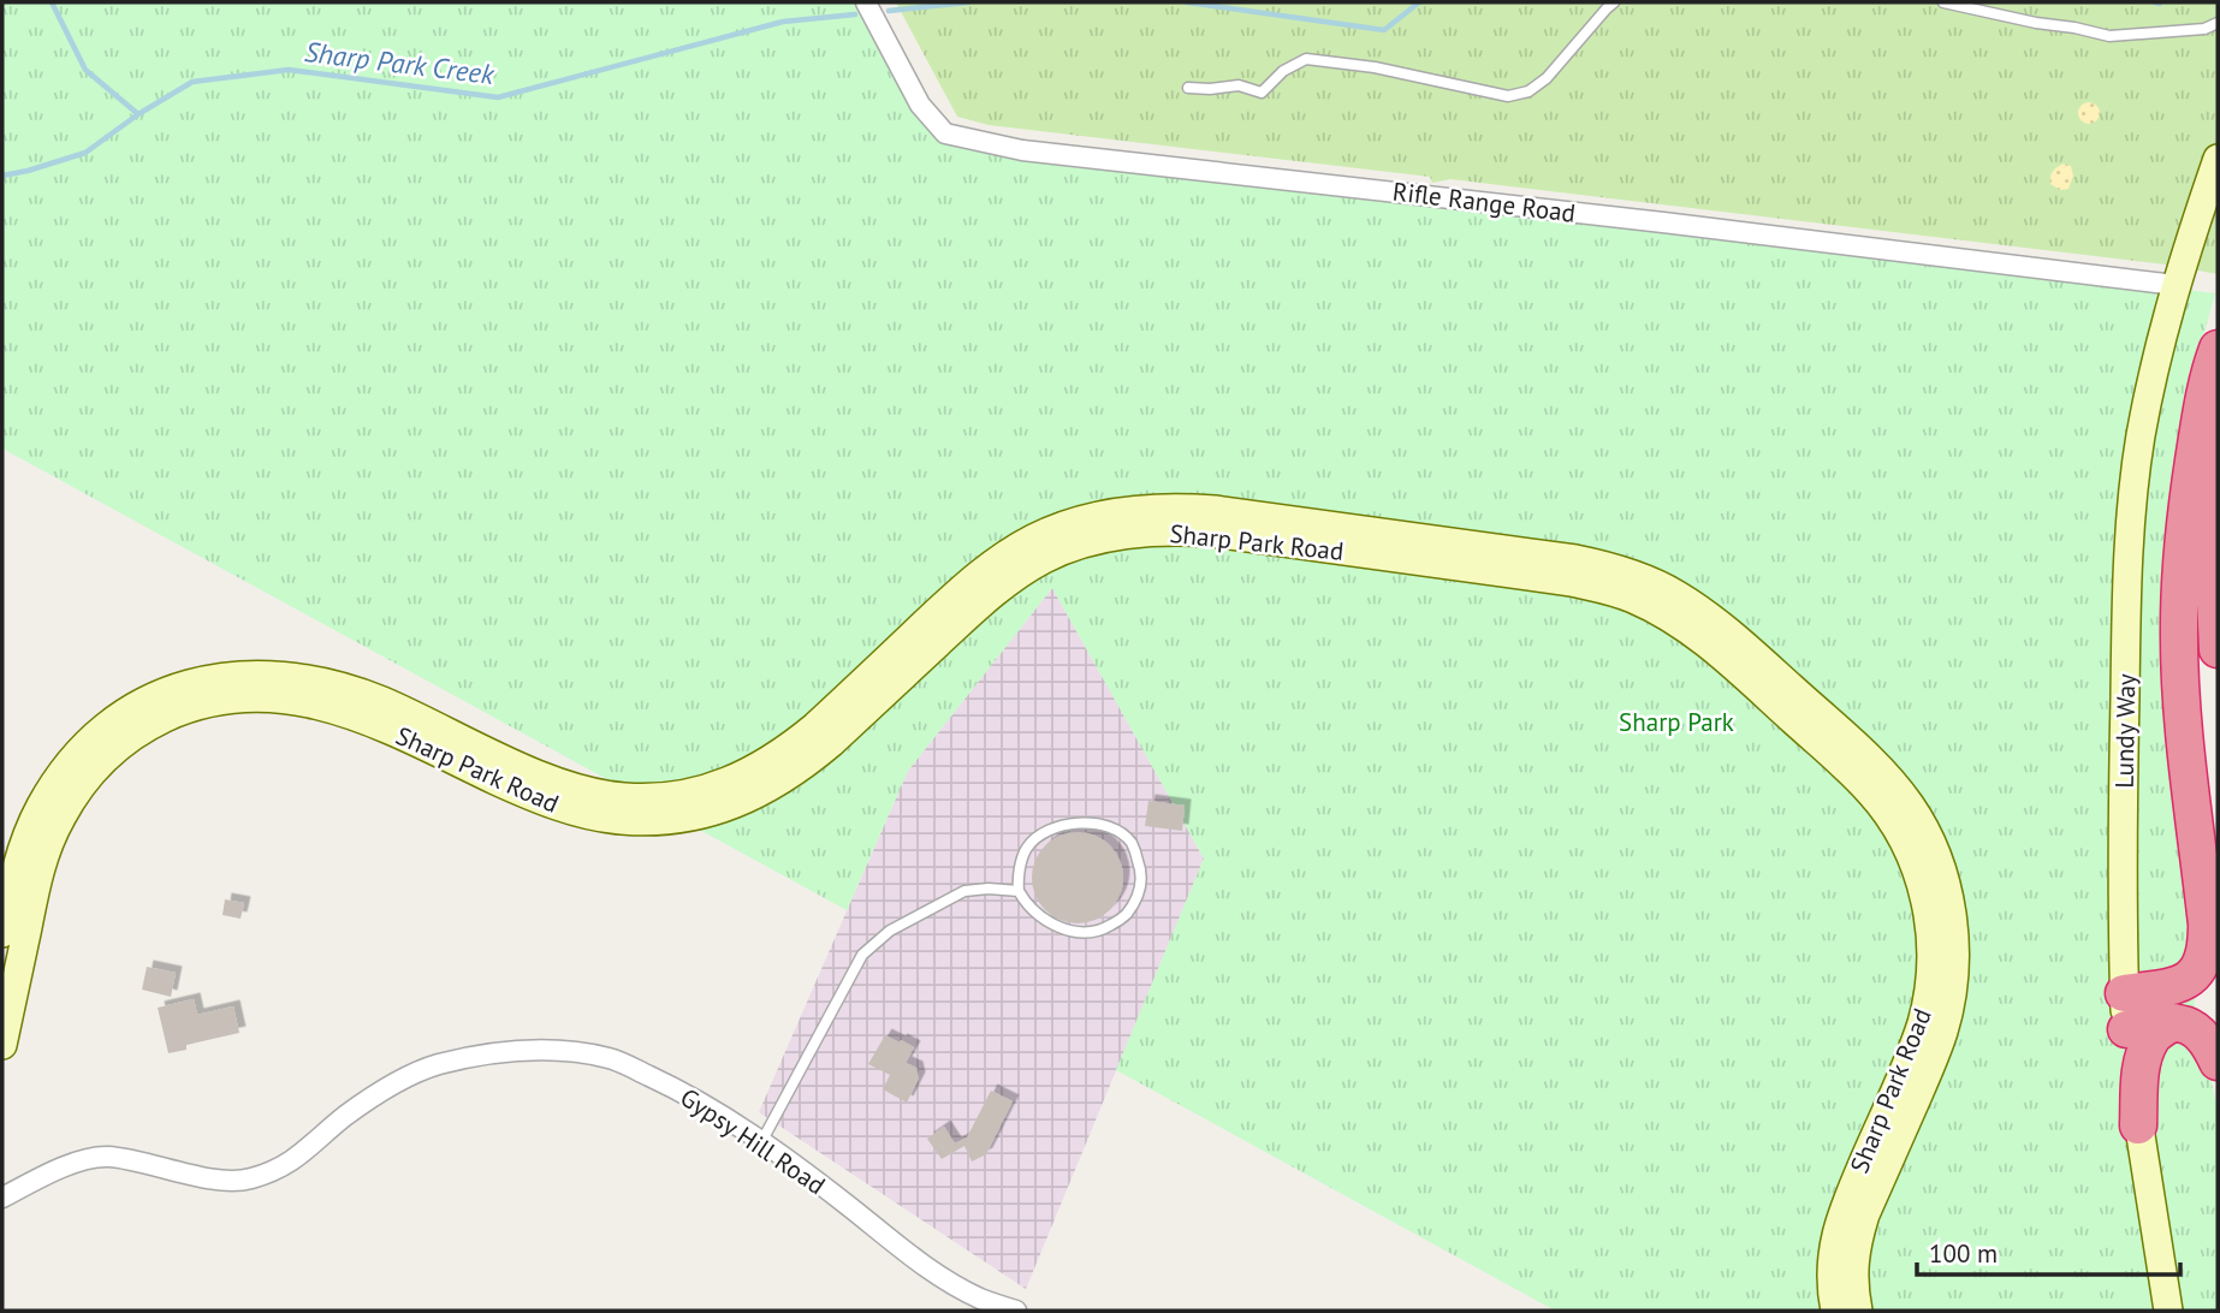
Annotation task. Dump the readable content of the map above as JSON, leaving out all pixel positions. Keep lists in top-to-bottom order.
{
  "streets": {
    "main road": ["Sharp Park Road", "Lundy Way"],
    "street": ["Rifle Range Road", "Gypsy Hill Road"]
  },
  "crossings": [
    ["Rifle Range Road", "Lundy Way"]
  ],
  "water": ["Sharp Park Creek"],
  "parks": ["Sharp Park"],
  "scale_bar": "100 m"
}
